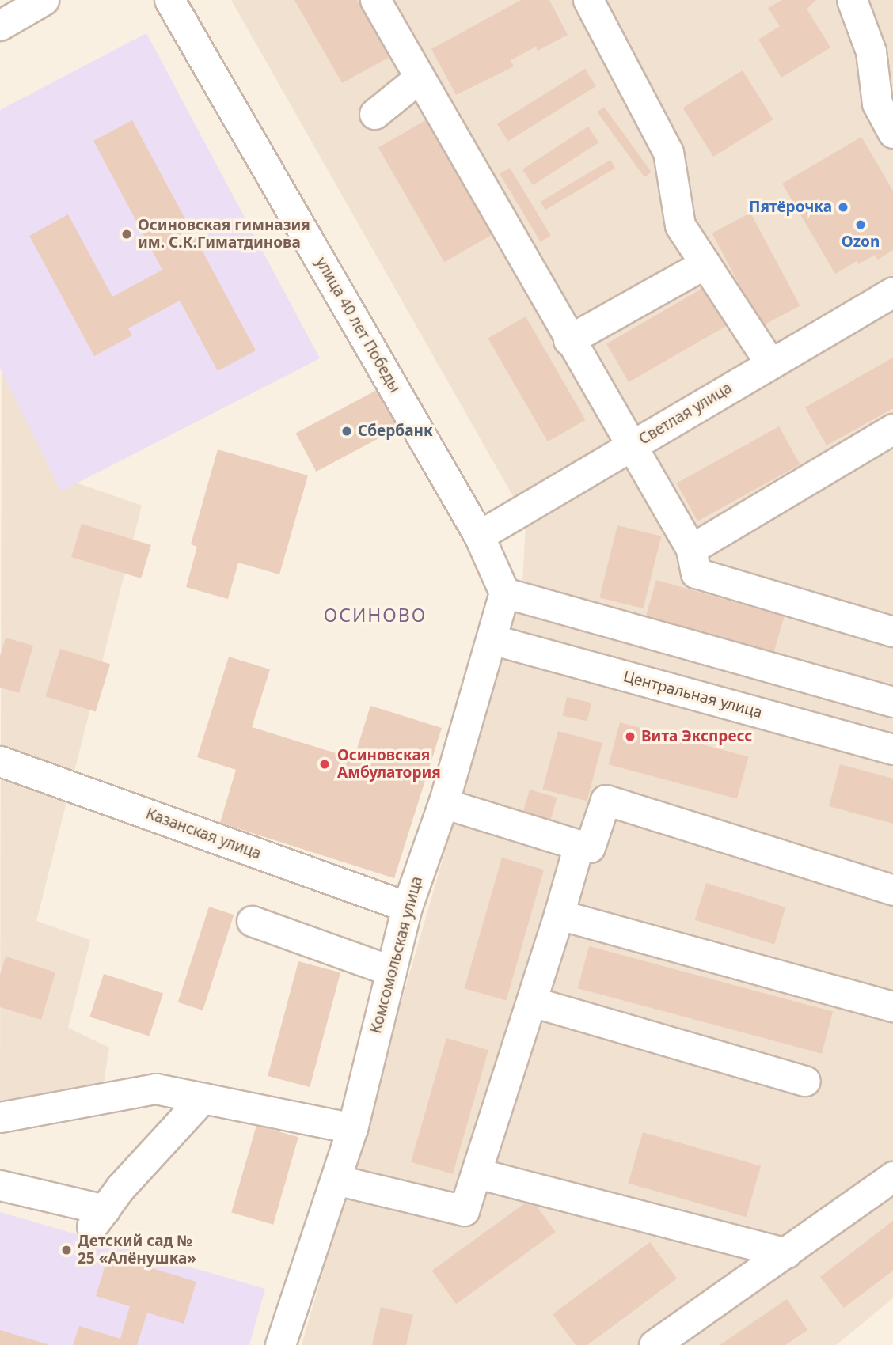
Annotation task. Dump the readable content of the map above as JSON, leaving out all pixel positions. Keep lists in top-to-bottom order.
{
  "streets": {
    "street": [
      "улица 40 лет Победы",
      "Светлая улица",
      "Центральная улица",
      "Казанская улица",
      "Комсомольская улица"
    ]
  },
  "crossings": [
    ["улица 40 лет Победы", "Светлая улица"],
    ["Центральная улица", "Комсомольская улица"],
    ["Казанская улица", "Комсомольская улица"]
  ],
  "districts": ["ОСИНОВО"],
  "places": [
    "Пятёрочка",
    "Ozon",
    "Осиновская гимназия им. С.К.Гиматдинова",
    "Сбербанк",
    "Вита Экспресс",
    "Осиновская Амбулатория",
    "Детский сад № 25 «Алёнушка»"
  ]
}
